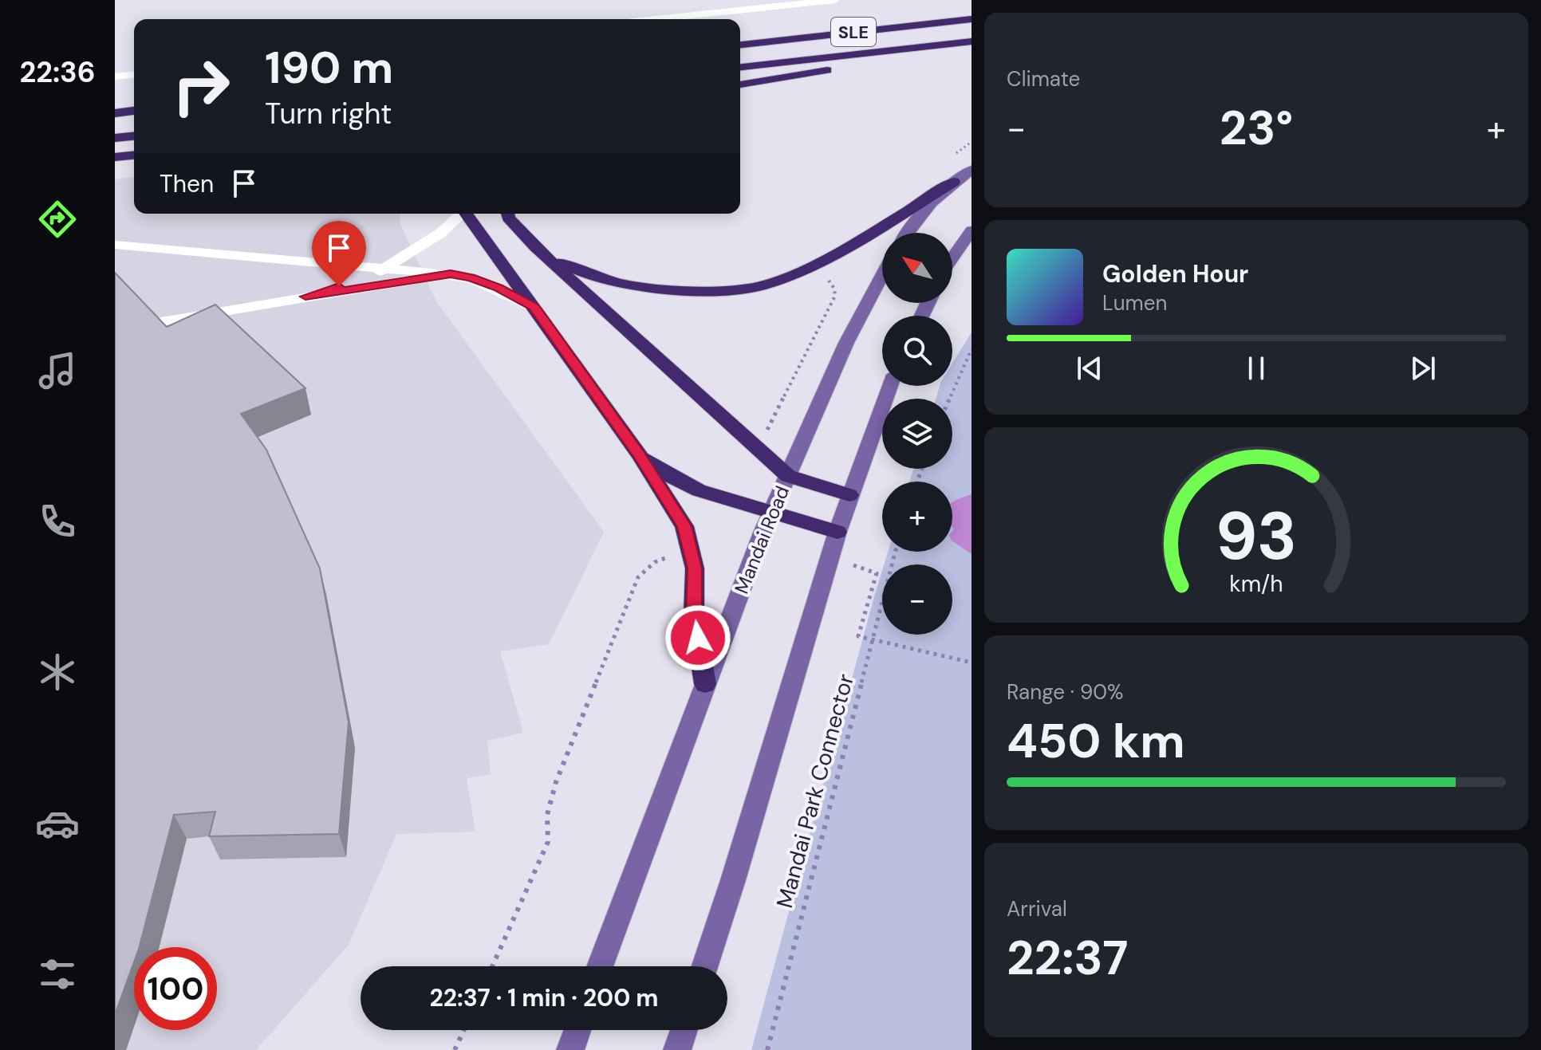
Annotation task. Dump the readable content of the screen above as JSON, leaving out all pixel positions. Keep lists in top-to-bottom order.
{
  "streets": {
    "highway": ["SLE"],
    "main road": ["Mandai Road"],
    "path": ["Mandai Park Connector"]
  },
  "north": "top left",
  "page": {
    "tabs": "22:36",
    "tile": [
      "Climate",
      ["Range · 90%", "450 km"],
      ["Arrival", "22:37"]
    ],
    "turn": ["190 m", "Turn right"],
    "heat": ["−", "23°", "+"],
    "then": "Then",
    "map_buttons": ["+", "−"],
    "song": ["Golden Hour", "Lumen"],
    "limit": "100",
    "trip": "22:37 · 1 min · 200 m",
    "gauge": ["93", "km/h"]
  }
}
